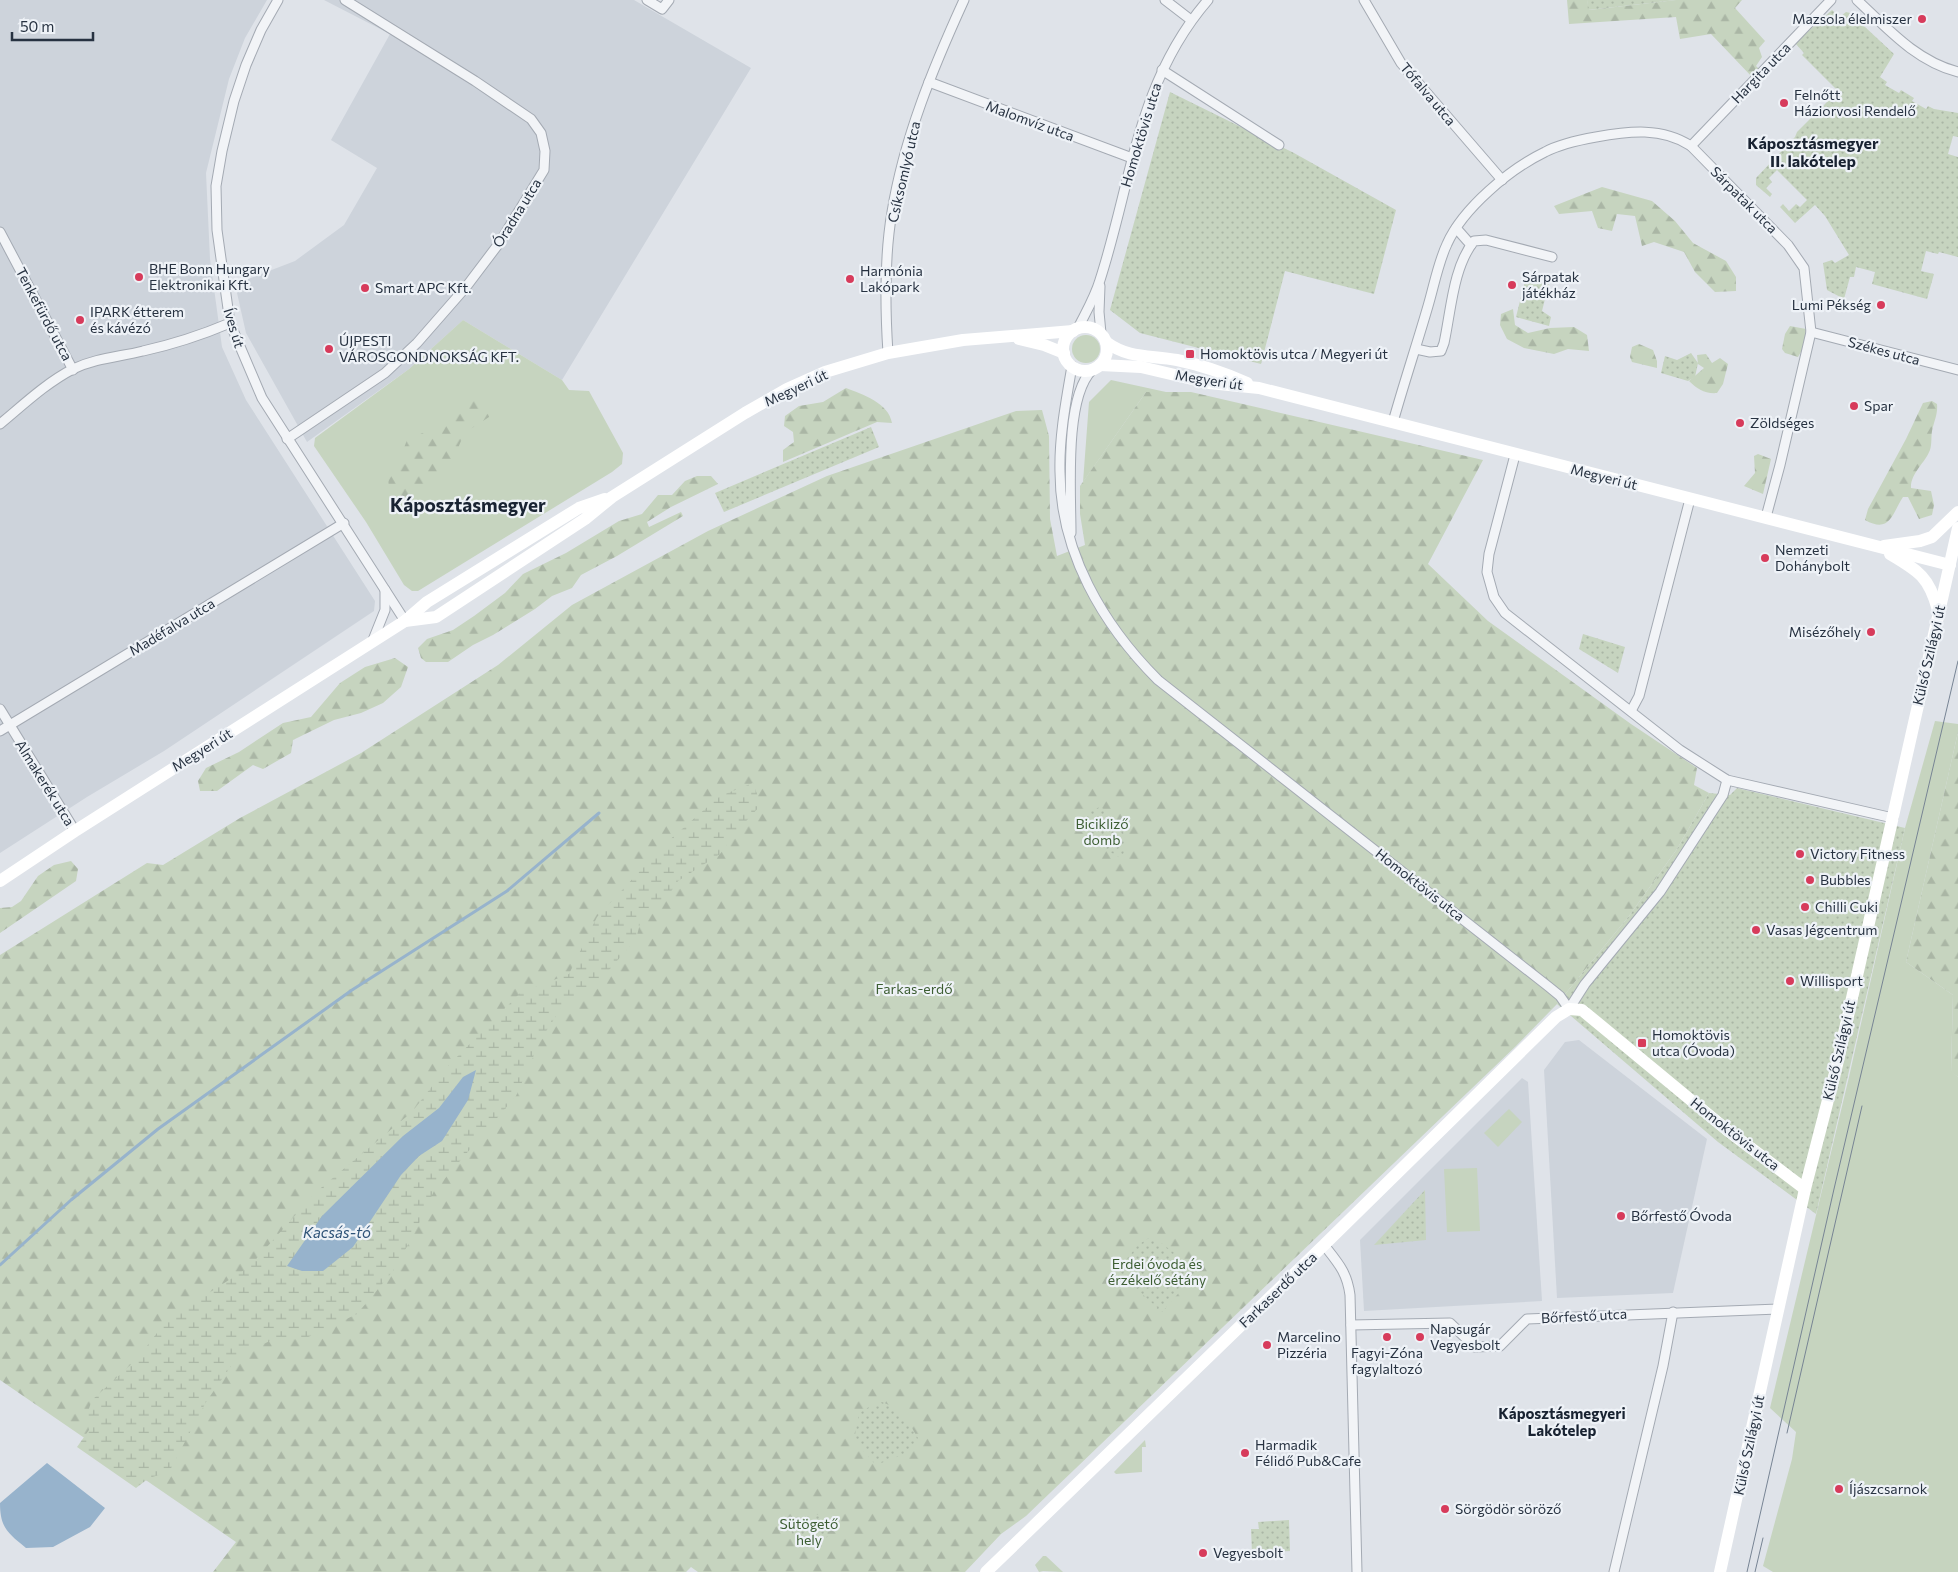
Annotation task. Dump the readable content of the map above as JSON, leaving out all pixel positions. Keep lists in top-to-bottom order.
{
  "streets": {
    "main road": [
      "Homoktövis utca",
      "Megyeri út",
      "Külső Szilágyi út",
      "Farkaserdő utca"
    ],
    "street": [
      "Hargita utca",
      "Tófalva utca",
      "Malomvíz utca",
      "Csíksomlyó utca",
      "Sárpatak utca",
      "Óradna utca",
      "Tenkefürdő utca",
      "Íves út",
      "Székes utca",
      "Madéfalva utca",
      "Almakerék utca",
      "Bőrfestő utca"
    ]
  },
  "crossings": [
    ["Hargita utca", "Sárpatak utca"],
    ["Tófalva utca", "Sárpatak utca"],
    ["Malomvíz utca", "Homoktövis utca"],
    ["Malomvíz utca", "Csíksomlyó utca"],
    ["Homoktövis utca", "Megyeri út"],
    ["Homoktövis utca", "Külső Szilágyi út"],
    ["Homoktövis utca", "Farkaserdő utca"],
    ["Csíksomlyó utca", "Megyeri út"],
    ["Sárpatak utca", "Székes utca"],
    ["Sárpatak utca", "Megyeri út"],
    ["Óradna utca", "Íves út"],
    ["Íves út", "Megyeri út"],
    ["Íves út", "Madéfalva utca"],
    ["Megyeri út", "Külső Szilágyi út"],
    ["Megyeri út", "Almakerék utca"],
    ["Madéfalva utca", "Almakerék utca"],
    ["Külső Szilágyi út", "Bőrfestő utca"]
  ],
  "districts": ["Káposztásmegyer II. lakótelep", "Káposztásmegyer", "Káposztásmegyeri Lakótelep"],
  "water": ["Kacsás-tó"],
  "parks": [
    "Bicikliző domb",
    "Farkas-erdő",
    "Erdei óvoda és érzékelő sétány",
    "Sütögető hely"
  ],
  "places": {
    "other": [
      "Mazsola élelmiszer",
      "Felnőtt Háziorvosi Rendelő",
      "BHE Bonn Hungary Elektronikai Kft.",
      "Harmónia Lakópark",
      "Sárpatak játékház",
      "Smart APC Kft.",
      "Lumi Pékség",
      "IPARK étterem és kávézó",
      "ÚJPESTI VÁROSGONDNOKSÁG KFT.",
      "Spar",
      "Zöldséges",
      "Nemzeti Dohánybolt",
      "Misézőhely",
      "Victory Fitness",
      "Bubbles",
      "Chilli Cuki",
      "Vasas Jégcentrum",
      "Willisport",
      "Bőrfestő Óvoda",
      "Fagyi-Zóna fagylaltozó",
      "Napsugár Vegyesbolt",
      "Marcelino Pizzéria",
      "Harmadik Félidő Pub&Cafe",
      "Íjászcsarnok",
      "Sörgödör söröző",
      "Vegyesbolt"
    ],
    "transit": ["Homoktövis utca / Megyeri út", "Homoktövis utca (Óvoda)"]
  },
  "scale_bar": "50 m"
}
